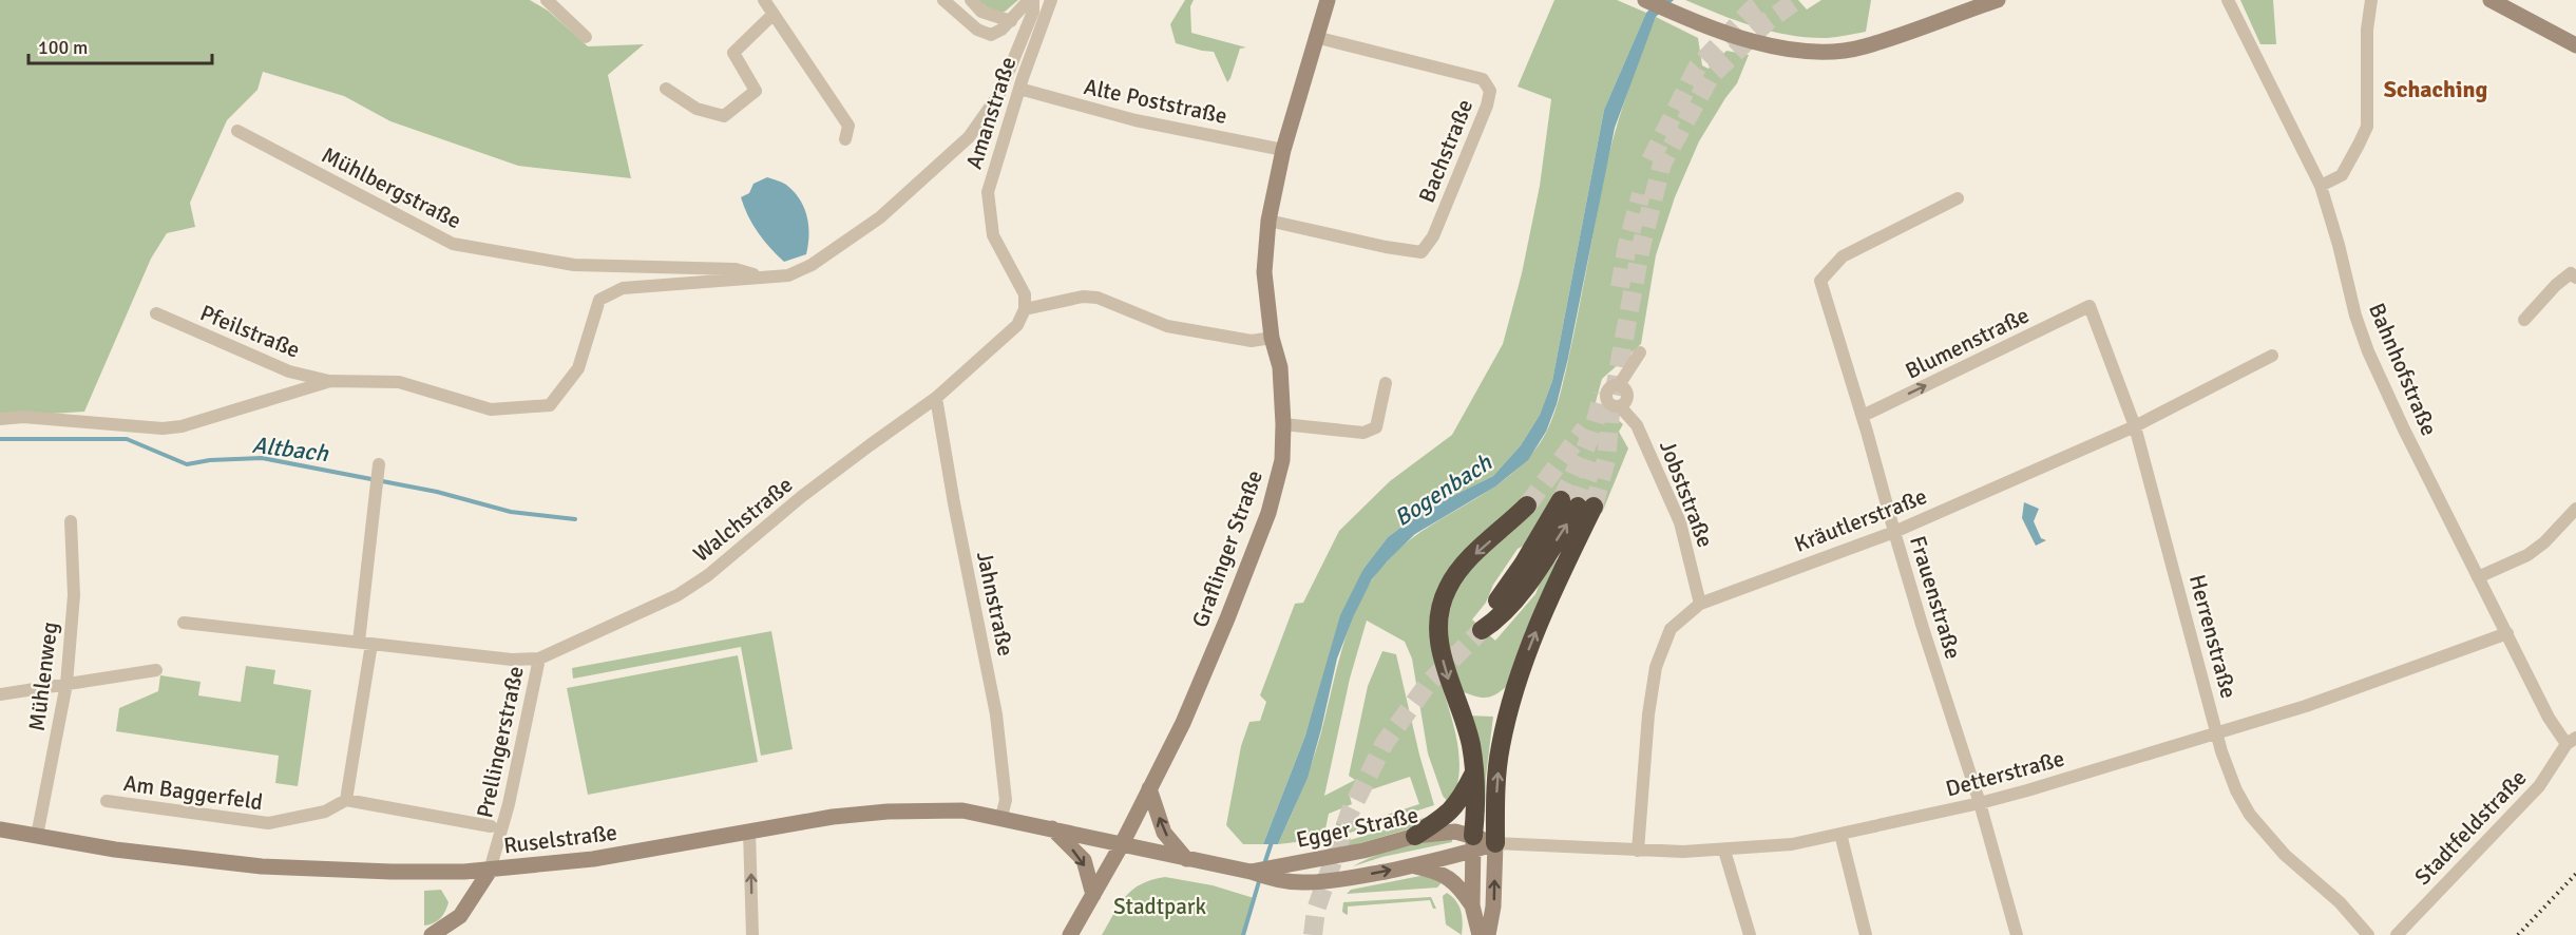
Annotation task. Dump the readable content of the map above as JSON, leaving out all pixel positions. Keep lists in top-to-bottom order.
{
  "streets": {
    "street": [
      "Alte Poststraße",
      "Amanstraße",
      "Bachstraße",
      "Mühlbergstraße",
      "Pfeilstraße",
      "Blumenstraße",
      "Bahnhofstraße",
      "Jobststraße",
      "Walchstraße",
      "Kräutlerstraße",
      "Graflinger Straße",
      "Frauenstraße",
      "Jahnstraße",
      "Herrenstraße",
      "Mühlenweg",
      "Prellingerstraße",
      "Detterstraße",
      "Am Baggerfeld",
      "Egger Straße",
      "Stadtfeldstraße",
      "Ruselstraße"
    ]
  },
  "crossings": [
    ["Alte Poststraße", "Amanstraße"],
    ["Alte Poststraße", "Graflinger Straße"],
    ["Amanstraße", "Walchstraße"],
    ["Bachstraße", "Graflinger Straße"],
    ["Blumenstraße", "Frauenstraße"],
    ["Blumenstraße", "Herrenstraße"],
    ["Bahnhofstraße", "Detterstraße"],
    ["Bahnhofstraße", "Stadtfeldstraße"],
    ["Jobststraße", "Kräutlerstraße"],
    ["Walchstraße", "Jahnstraße"],
    ["Walchstraße", "Prellingerstraße"],
    ["Kräutlerstraße", "Frauenstraße"],
    ["Kräutlerstraße", "Herrenstraße"],
    ["Kräutlerstraße", "Detterstraße"],
    ["Graflinger Straße", "Egger Straße"],
    ["Graflinger Straße", "Ruselstraße"],
    ["Frauenstraße", "Detterstraße"],
    ["Jahnstraße", "Ruselstraße"],
    ["Herrenstraße", "Detterstraße"],
    ["Mühlenweg", "Ruselstraße"],
    ["Prellingerstraße", "Ruselstraße"],
    ["Detterstraße", "Egger Straße"],
    ["Egger Straße", "Ruselstraße"]
  ],
  "one_way": ["Blumenstraße"],
  "districts": ["Schaching"],
  "water": ["Altbach", "Bogenbach"],
  "parks": ["Stadtpark"],
  "scale_bar": "100 m"
}
